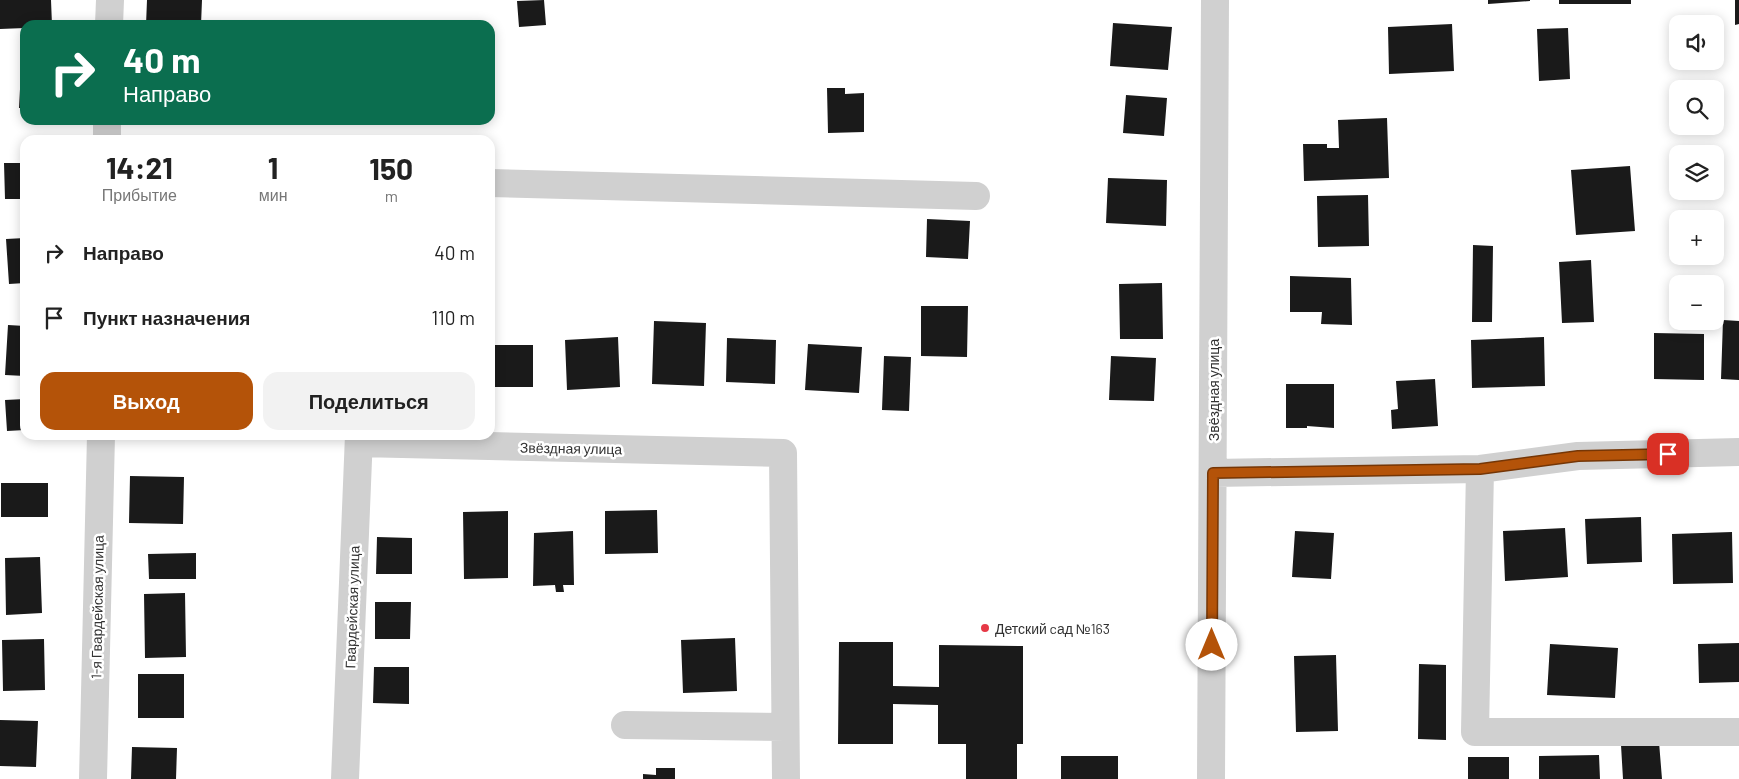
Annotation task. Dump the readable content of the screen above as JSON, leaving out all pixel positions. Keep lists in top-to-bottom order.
{
  "streets": {
    "street": ["Звёздная улица", "1-я Гвардейская улица", "Гвардейская улица"]
  },
  "places": ["Детский cад №163"],
  "page": {
    "map_buttons": ["+", "−"],
    "turn": ["40 m", "Направо"],
    "eta": [
      "14:21",
      "Прибытие",
      "1",
      "мин",
      "150",
      "m"
    ],
    "list": [
      {
        "name": "Направо",
        "value": "40 m"
      },
      {
        "name": "Пункт назначения",
        "value": "110 m"
      }
    ],
    "buttons": ["Выход", "Поделиться"]
  }
}
